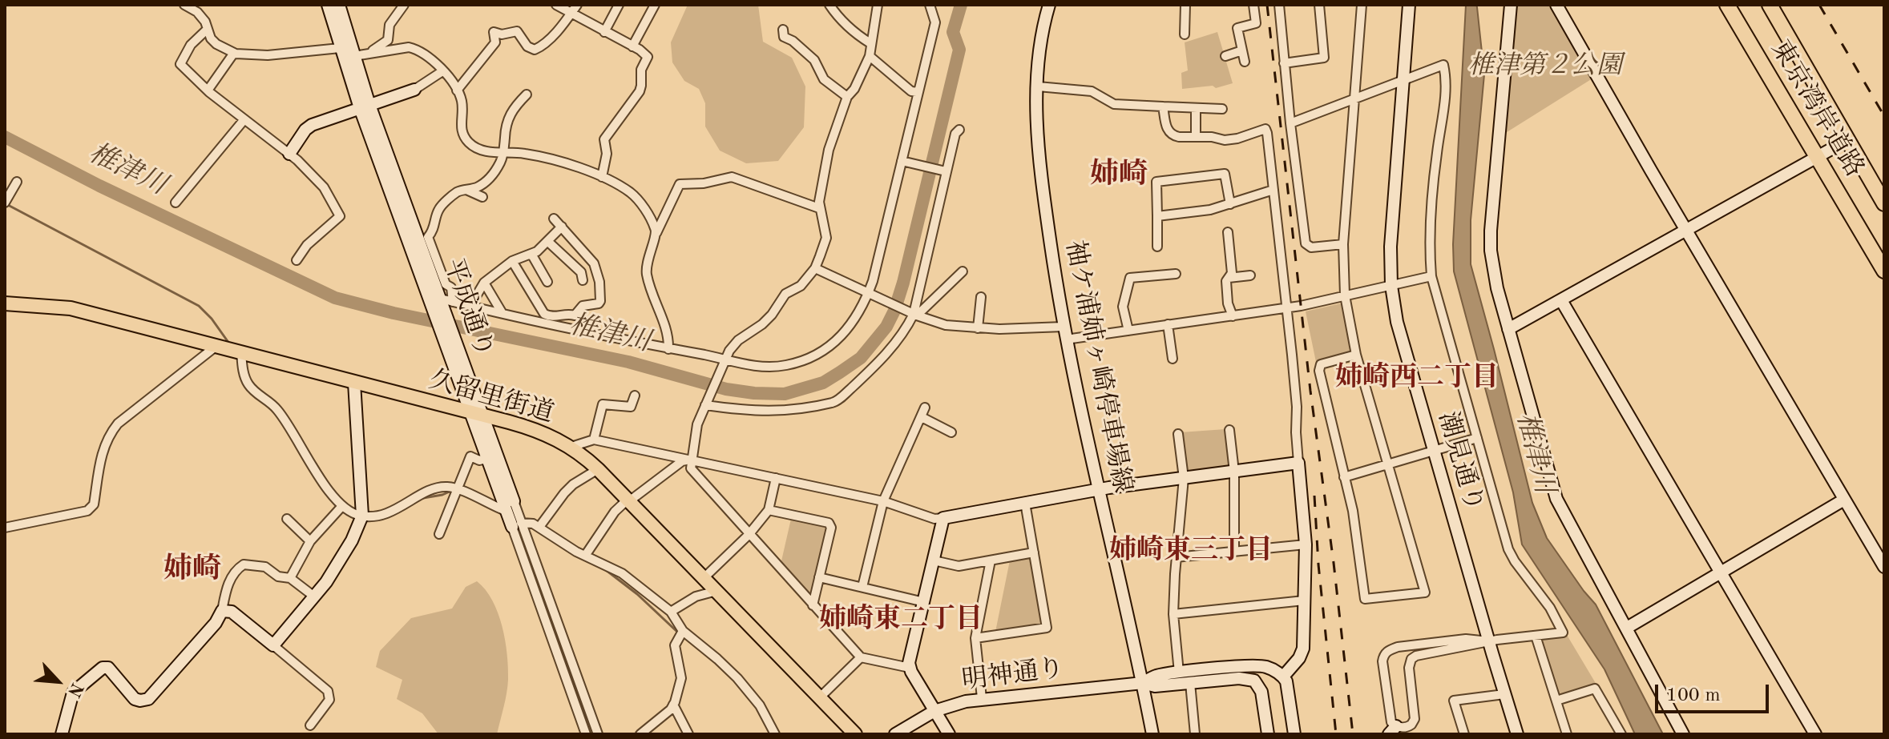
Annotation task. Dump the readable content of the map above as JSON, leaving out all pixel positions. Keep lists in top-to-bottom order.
{
  "streets": {
    "highway": ["東京湾岸道路"],
    "main road": ["久留里街道"],
    "street": [
      "平成通り",
      "袖ケ浦姉ヶ崎停車場線",
      "潮見通り",
      "明神通り"
    ]
  },
  "crossings": [
    ["平成通り", "久留里街道"],
    ["袖ケ浦姉ヶ崎停車場線", "明神通り"]
  ],
  "districts": [
    "姉崎",
    "姉崎西二丁目",
    "姉崎東三丁目",
    "姉崎",
    "姉崎東二丁目"
  ],
  "water": ["椎津川"],
  "parks": ["椎津第２公園"],
  "scale_bar": "100 m",
  "north": "bottom right"
}
